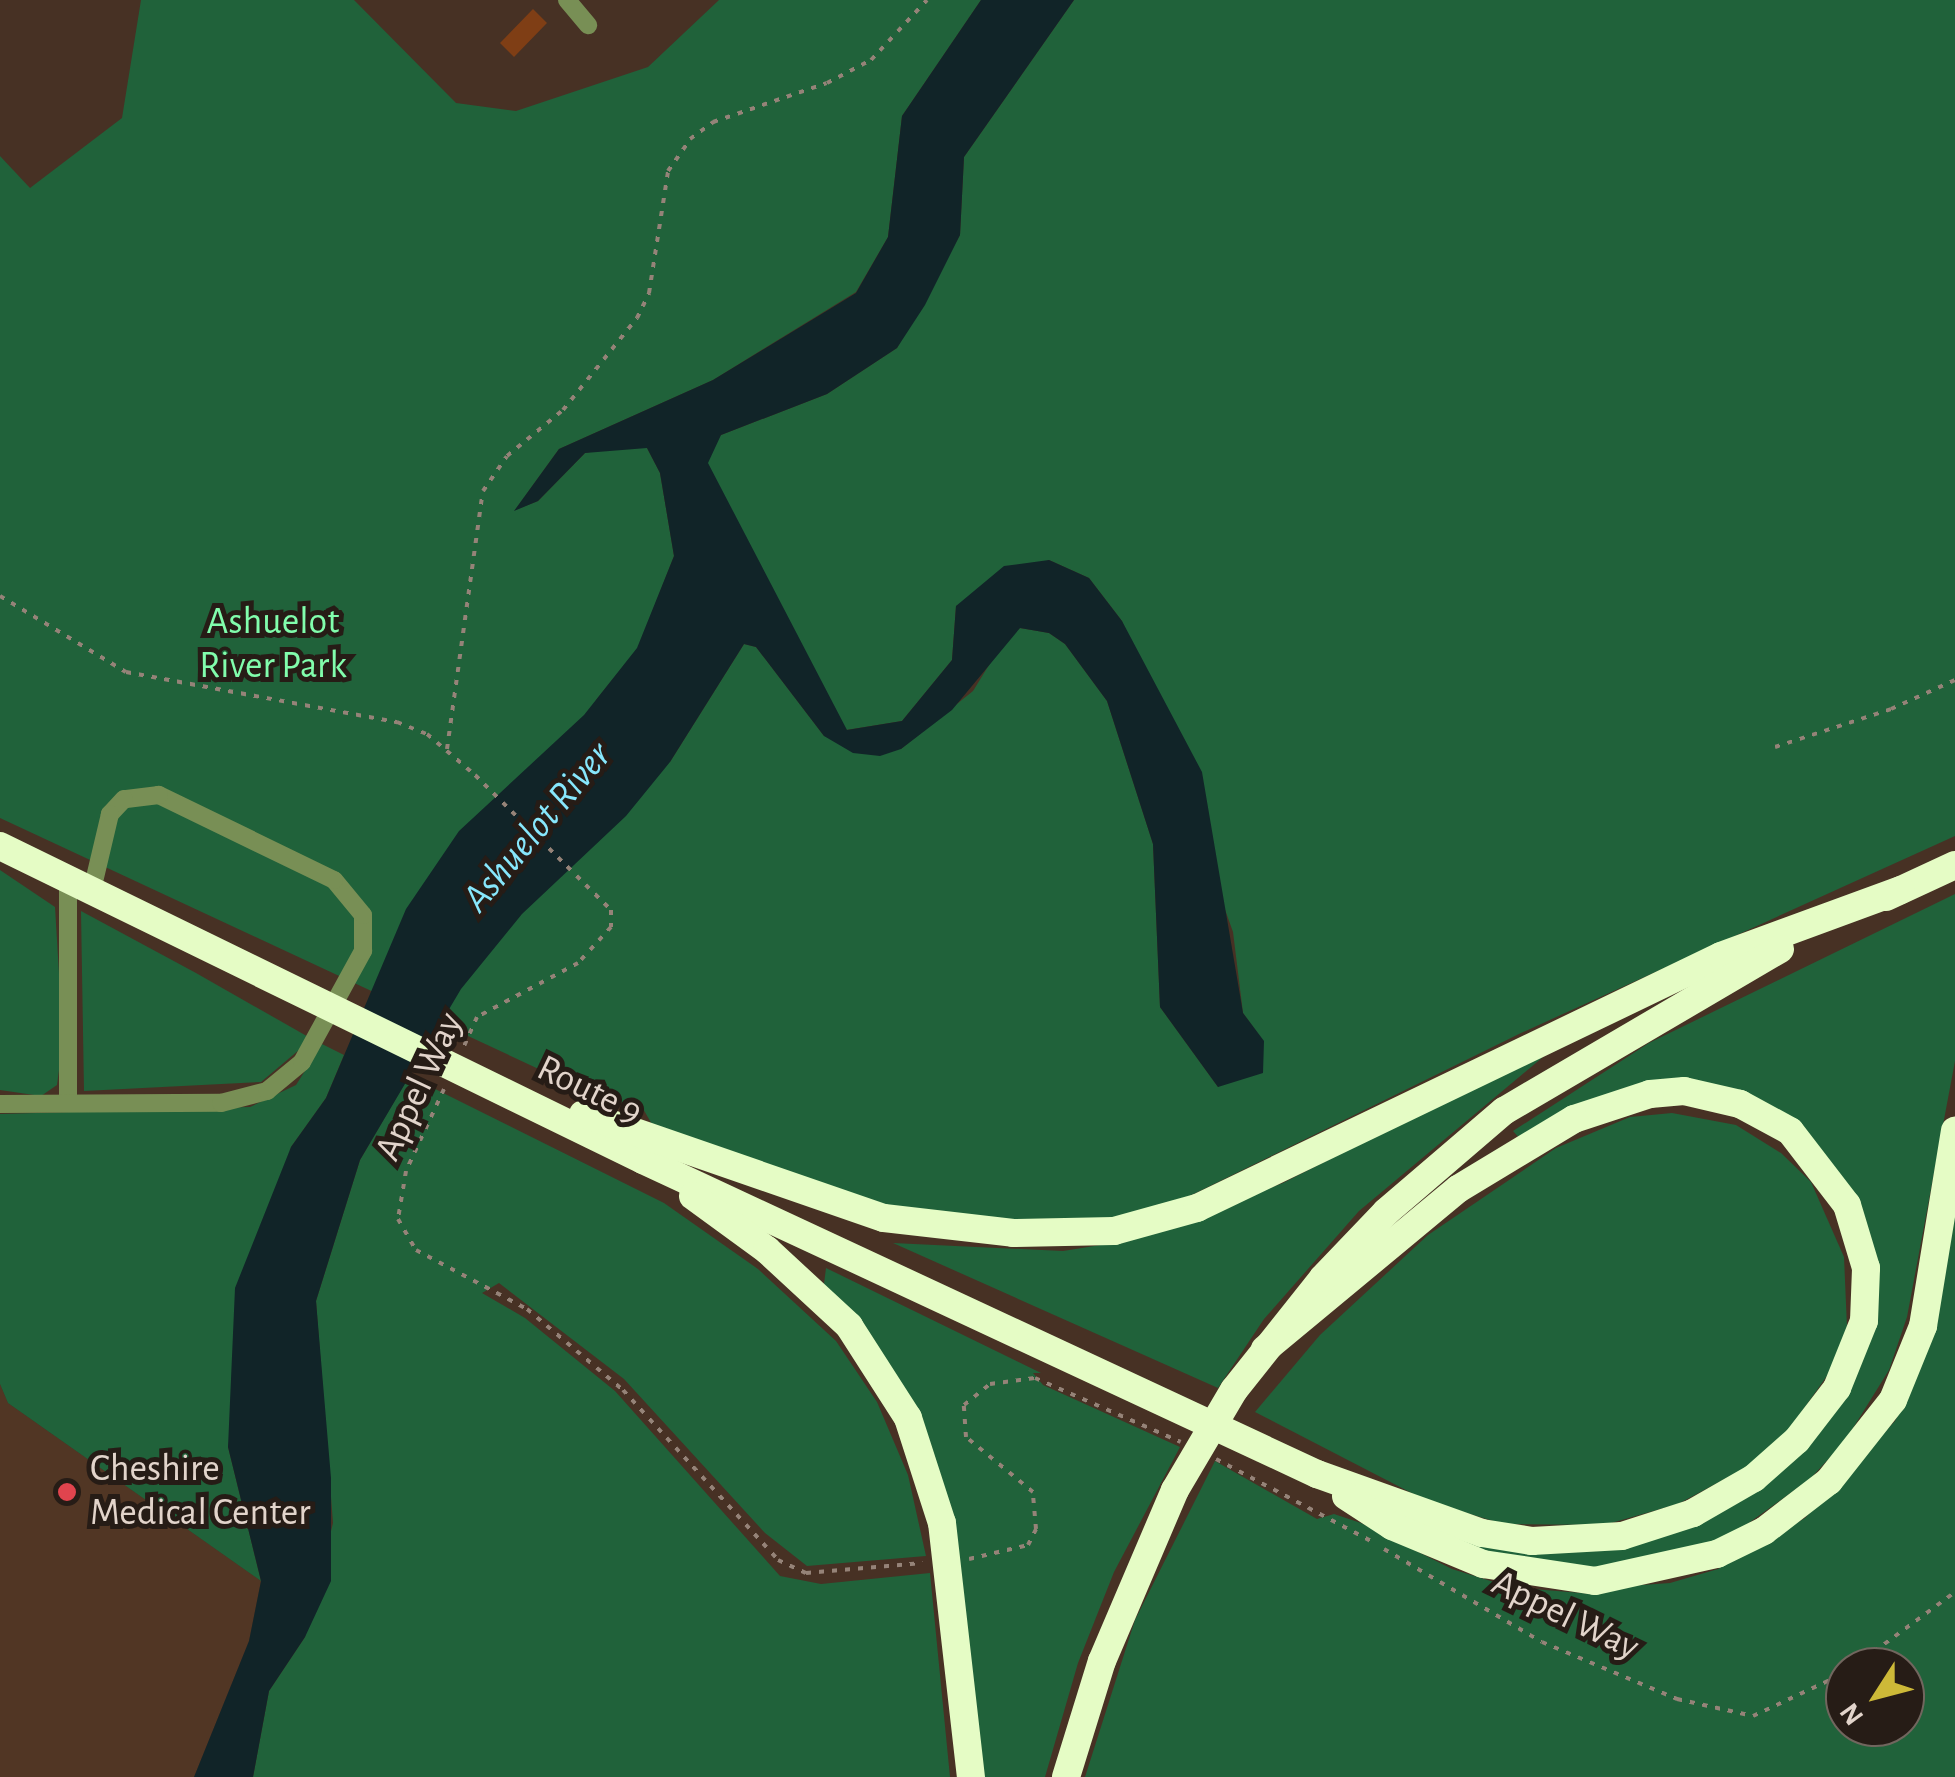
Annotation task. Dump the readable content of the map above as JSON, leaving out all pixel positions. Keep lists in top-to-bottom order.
{
  "streets": {
    "highway": ["Route 9"],
    "path": ["Appel Way"]
  },
  "water": ["Ashuelot River"],
  "parks": ["Ashuelot River Park"],
  "places": ["Cheshire Medical Center"],
  "north": "bottom left"
}
